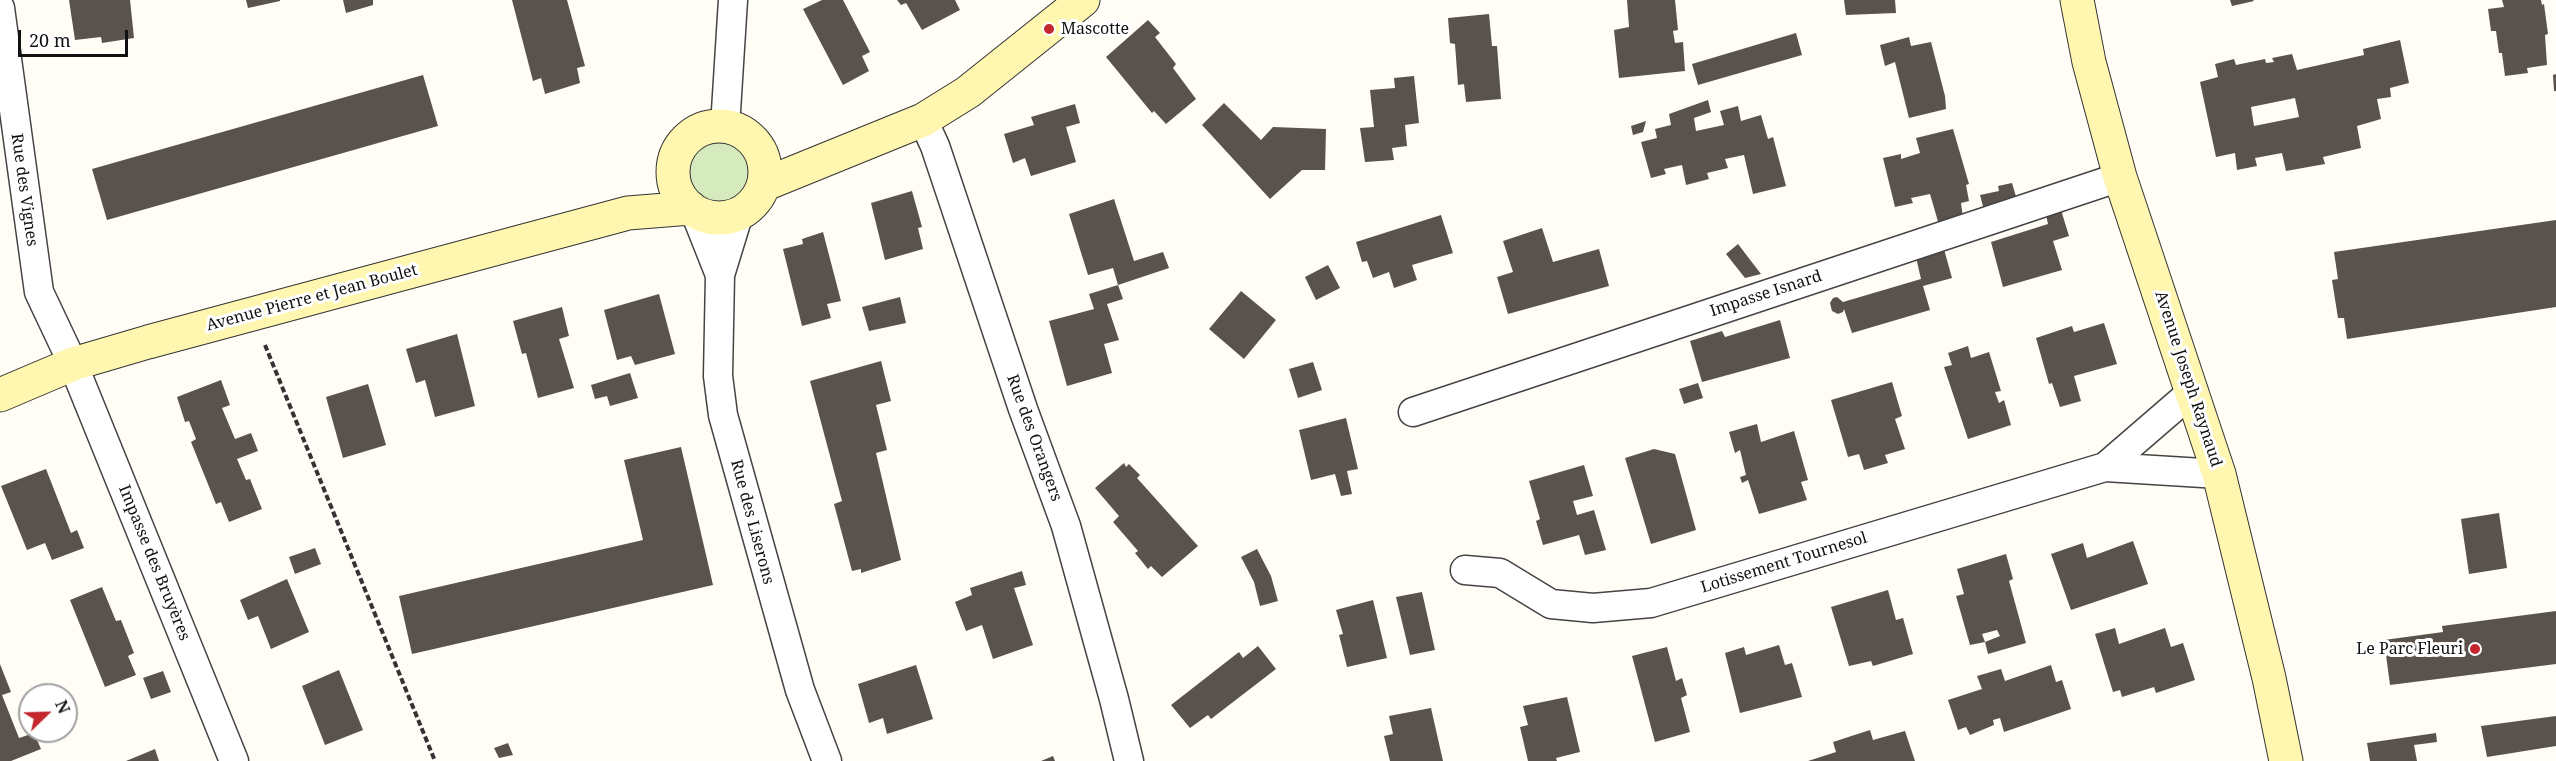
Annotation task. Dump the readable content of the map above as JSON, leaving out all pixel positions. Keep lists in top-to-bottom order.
{
  "streets": {
    "street": [
      "Rue des Vignes",
      "Impasse Isnard",
      "Avenue Pierre et Jean Boulet",
      "Avenue Joseph Raynaud",
      "Rue des Orangers",
      "Rue des Liserons",
      "Impasse des Bruyères",
      "Lotissement Tournesol"
    ]
  },
  "crossings": [
    ["Rue des Vignes", "Avenue Pierre et Jean Boulet"],
    ["Rue des Vignes", "Impasse des Bruyères"],
    ["Impasse Isnard", "Avenue Joseph Raynaud"],
    ["Avenue Pierre et Jean Boulet", "Rue des Liserons"],
    ["Avenue Pierre et Jean Boulet", "Impasse des Bruyères"],
    ["Avenue Joseph Raynaud", "Lotissement Tournesol"]
  ],
  "places": ["Mascotte", "Le Parc Fleuri"],
  "scale_bar": "20 m",
  "north": "top right"
}
